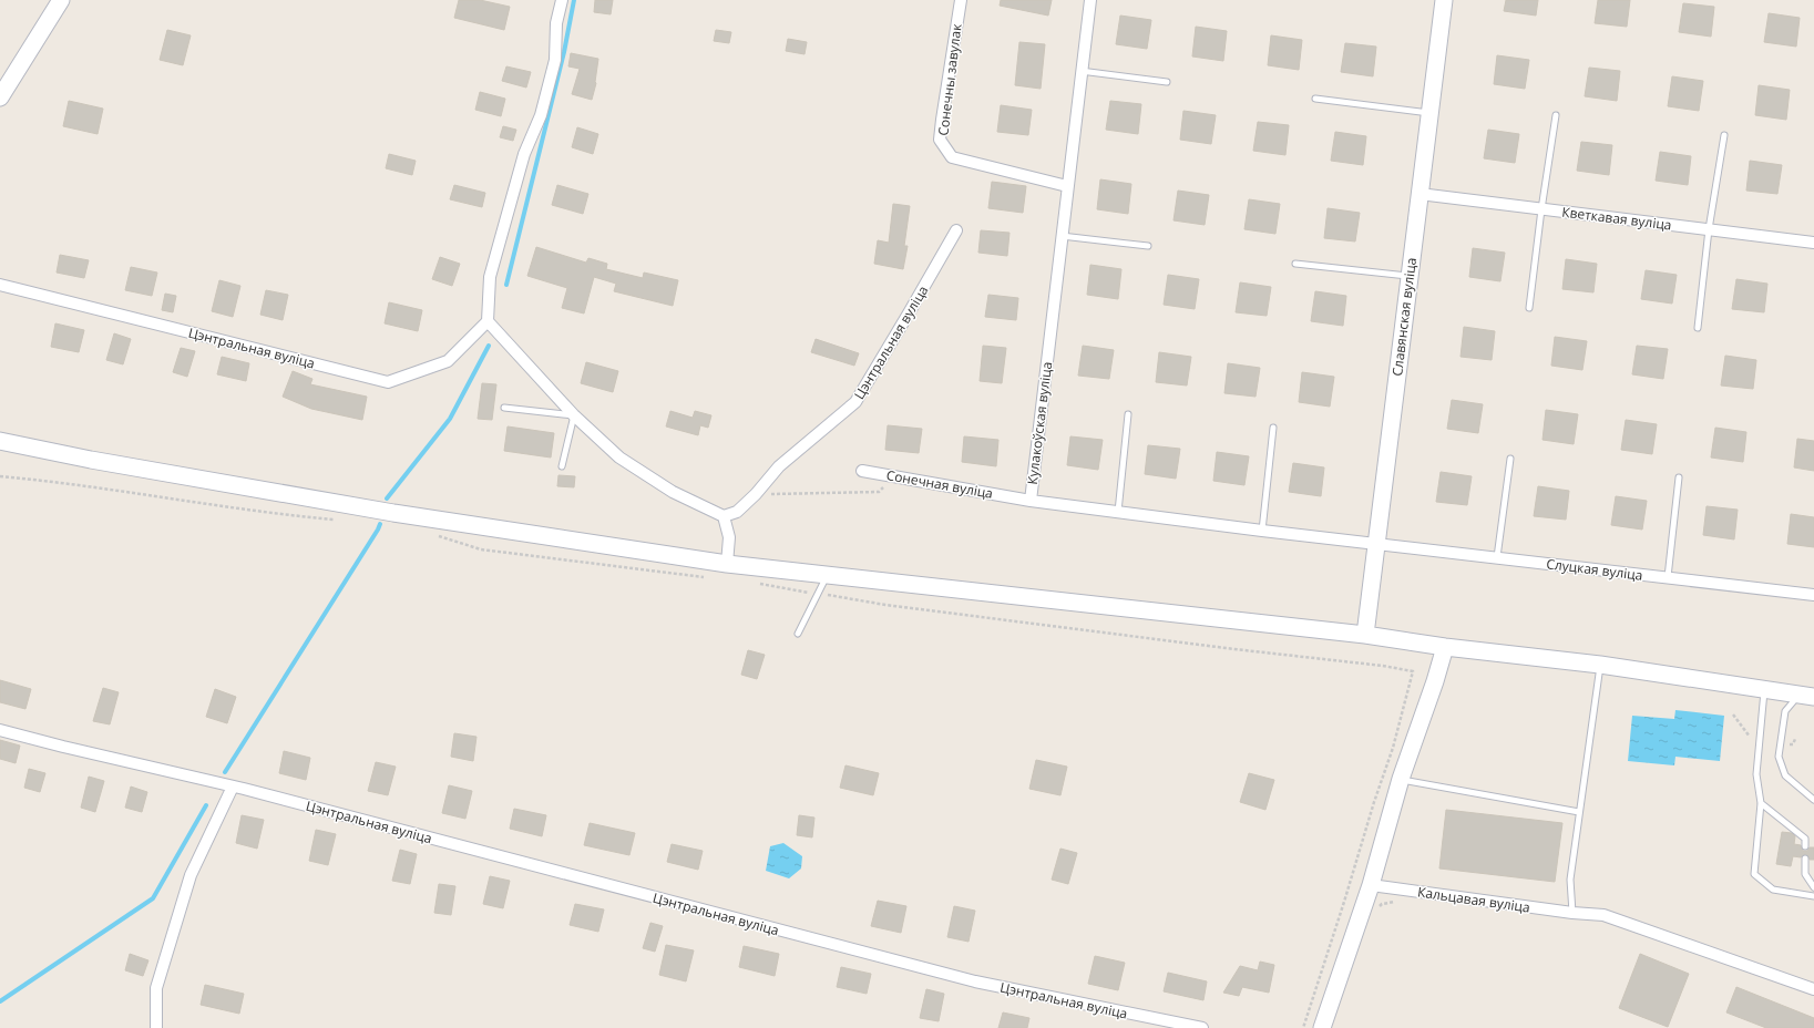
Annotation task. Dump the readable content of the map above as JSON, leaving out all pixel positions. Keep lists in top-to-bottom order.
{
  "streets": {
    "main road": ["Славянская вуліца"],
    "street": [
      "Сонечны завулак",
      "Кветкавая вуліца",
      "Цэнтральная вуліца",
      "Кулакоўская вуліца",
      "Сонечная вуліца",
      "Слуцкая вуліца",
      "Кальцавая вуліца"
    ]
  },
  "crossings": [
    ["Сонечны завулак", "Кулакоўская вуліца"],
    ["Кветкавая вуліца", "Славянская вуліца"],
    ["Славянская вуліца", "Кулакоўская вуліца"],
    ["Славянская вуліца", "Слуцкая вуліца"],
    ["Кулакоўская вуліца", "Сонечная вуліца"],
    ["Кулакоўская вуліца", "Слуцкая вуліца"]
  ]
}
